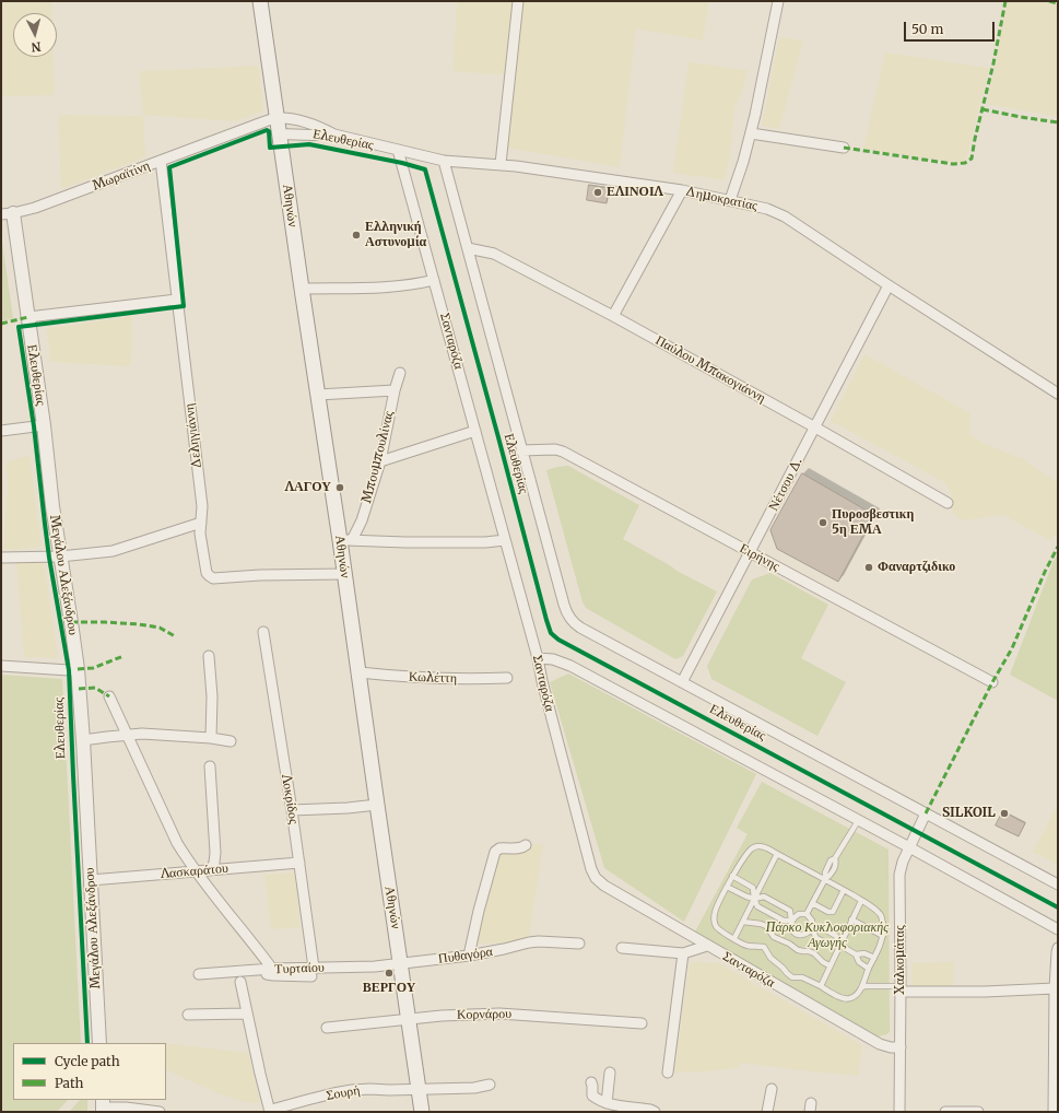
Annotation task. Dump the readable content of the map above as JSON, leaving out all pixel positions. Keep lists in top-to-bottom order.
{
  "streets": {
    "main road": ["Αθηνών"],
    "street": [
      "Ελευθερίας",
      "Μωραϊτίνη",
      "Δημοκρατίας",
      "Σανταρόζα",
      "Παύλου Μπακογιάννη",
      "Δεληγιάννη",
      "Μπουμπουλίνας",
      "Νέτσου Δ.",
      "Ειρήνης",
      "Μεγάλου Αλεξάνδρου",
      "Κωλέττη",
      "Λοκρίδος",
      "Λασκαράτου",
      "Πυθαγόρα",
      "Χαλκομάτας",
      "Τυρταίου",
      "Κορνάρου",
      "Σουρή"
    ]
  },
  "crossings": [
    ["Ελευθερίας", "Δημοκρατίας"],
    ["Ελευθερίας", "Παύλου Μπακογιάννη"],
    ["Ελευθερίας", "Νέτσου Δ."],
    ["Ελευθερίας", "Ειρήνης"],
    ["Ελευθερίας", "Χαλκομάτας"],
    ["Μωραϊτίνη", "Δημοκρατίας"],
    ["Μωραϊτίνη", "Αθηνών"],
    ["Μωραϊτίνη", "Δεληγιάννη"],
    ["Μωραϊτίνη", "Μεγάλου Αλεξάνδρου"],
    ["Δημοκρατίας", "Αθηνών"],
    ["Δημοκρατίας", "Σανταρόζα"],
    ["Δημοκρατίας", "Νέτσου Δ."],
    ["Αθηνών", "Δεληγιάννη"],
    ["Αθηνών", "Μπουμπουλίνας"],
    ["Αθηνών", "Κωλέττη"],
    ["Αθηνών", "Πυθαγόρα"],
    ["Αθηνών", "Τυρταίου"],
    ["Αθηνών", "Κορνάρου"],
    ["Αθηνών", "Σουρή"],
    ["Σανταρόζα", "Χαλκομάτας"],
    ["Παύλου Μπακογιάννη", "Νέτσου Δ."],
    ["Νέτσου Δ.", "Ειρήνης"],
    ["Μεγάλου Αλεξάνδρου", "Λασκαράτου"],
    ["Λοκρίδος", "Λασκαράτου"],
    ["Λοκρίδος", "Τυρταίου"],
    ["Πυθαγόρα", "Τυρταίου"]
  ],
  "parks": ["Πάρκο Κυκλοφοριακής Αγωγής"],
  "places": [
    "ΕΛΙΝΟΙΛ",
    "Ελληνική Αστυνομία",
    "ΛΑΓΟΥ",
    "Πυροσβεστικη 5η ΕΜΑ",
    "Φαναρτζιδικο",
    "SILKOIL",
    "ΒΕΡΓΟΥ"
  ],
  "legend": ["Cycle path", "Path"],
  "scale_bar": "50 m",
  "north": "bottom"
}
